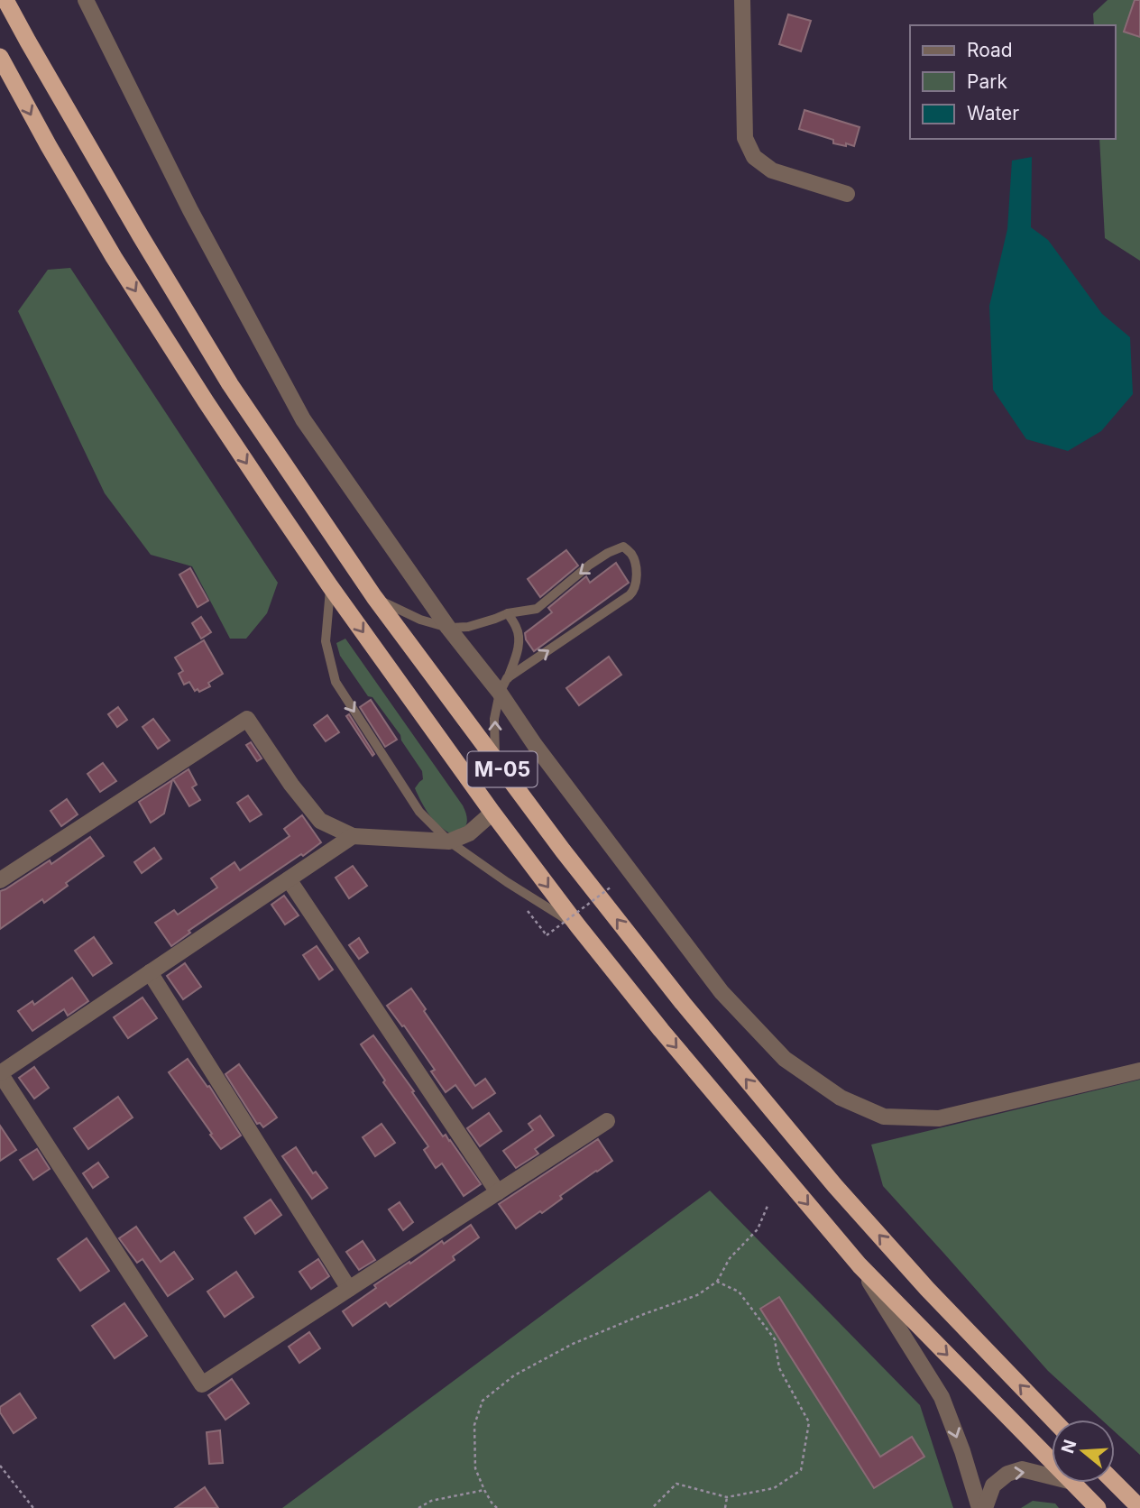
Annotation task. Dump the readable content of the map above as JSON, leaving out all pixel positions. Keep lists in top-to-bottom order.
{
  "streets": {
    "highway": ["М-05"]
  },
  "legend": ["Road", "Park", "Water"],
  "north": "left"
}
